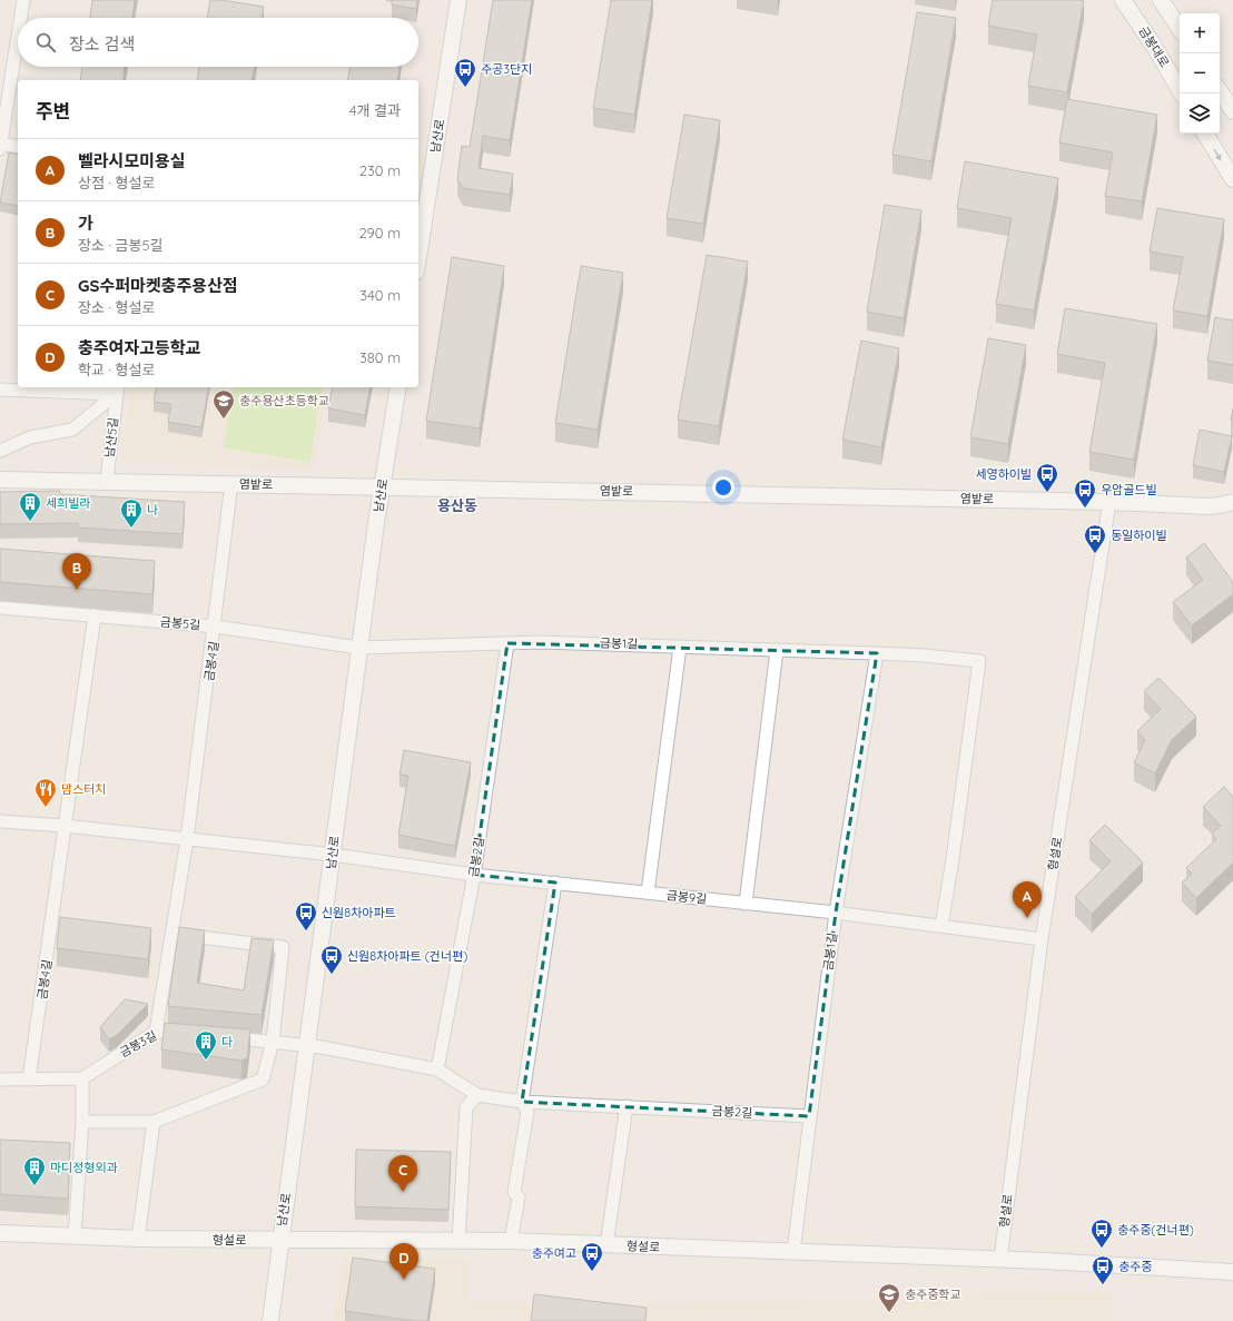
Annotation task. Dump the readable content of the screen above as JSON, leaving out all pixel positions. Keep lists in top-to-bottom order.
{
  "streets": {
    "street": [
      "금봉대로",
      "남산로",
      "남산5길",
      "염밭로",
      "금봉5길",
      "금봉1길",
      "금봉4길",
      "형설로",
      "금봉2길",
      "금봉9길",
      "금봉3길"
    ]
  },
  "crossings": [
    ["남산로", "염밭로"],
    ["남산로", "금봉5길"],
    ["남산로", "금봉1길"],
    ["남산로", "형설로"],
    ["남산로", "금봉2길"],
    ["남산로", "금봉9길"],
    ["남산5길", "염밭로"],
    ["염밭로", "금봉4길"],
    ["염밭로", "형설로"],
    ["금봉5길", "금봉1길"],
    ["금봉5길", "금봉4길"],
    ["금봉1길", "형설로"],
    ["금봉1길", "금봉2길"],
    ["금봉1길", "금봉9길"],
    ["금봉4길", "금봉3길"],
    ["형설로", "금봉9길"],
    ["금봉2길", "금봉9길"]
  ],
  "districts": ["용산동"],
  "places": {
    "bus stop": [
      "주공3단지",
      "세영하이빌",
      "우암골드빌",
      "동일하이빌",
      "신원8차아파트",
      "신원8차아파트 (건너편)",
      "충주중(건너편)",
      "충주여고",
      "충주중"
    ],
    "school or university": ["충주용산초등학교", "충주중학교"],
    "building": [
      "세희빌라",
      "나",
      "다",
      "마디정형외과"
    ],
    "restaurant": ["맘스터치"]
  },
  "page": {
    "map_buttons": ["+", "−"],
    "search": "장소 검색",
    "heading": ["주변", "4개 결과"],
    "list": [
      {
        "mark": "A",
        "name": "벨라시모미용실",
        "note": "상점 · 형설로",
        "value": "230 m"
      },
      {
        "mark": "B",
        "name": "가",
        "note": "장소 · 금봉5길",
        "value": "290 m"
      },
      {
        "mark": "C",
        "name": "GS수퍼마켓충주용산점",
        "note": "장소 · 형설로",
        "value": "340 m"
      },
      {
        "mark": "D",
        "name": "충주여자고등학교",
        "note": "학교 · 형설로",
        "value": "380 m"
      }
    ],
    "pins": [
      "B",
      "A",
      "C",
      "D"
    ]
  }
}
